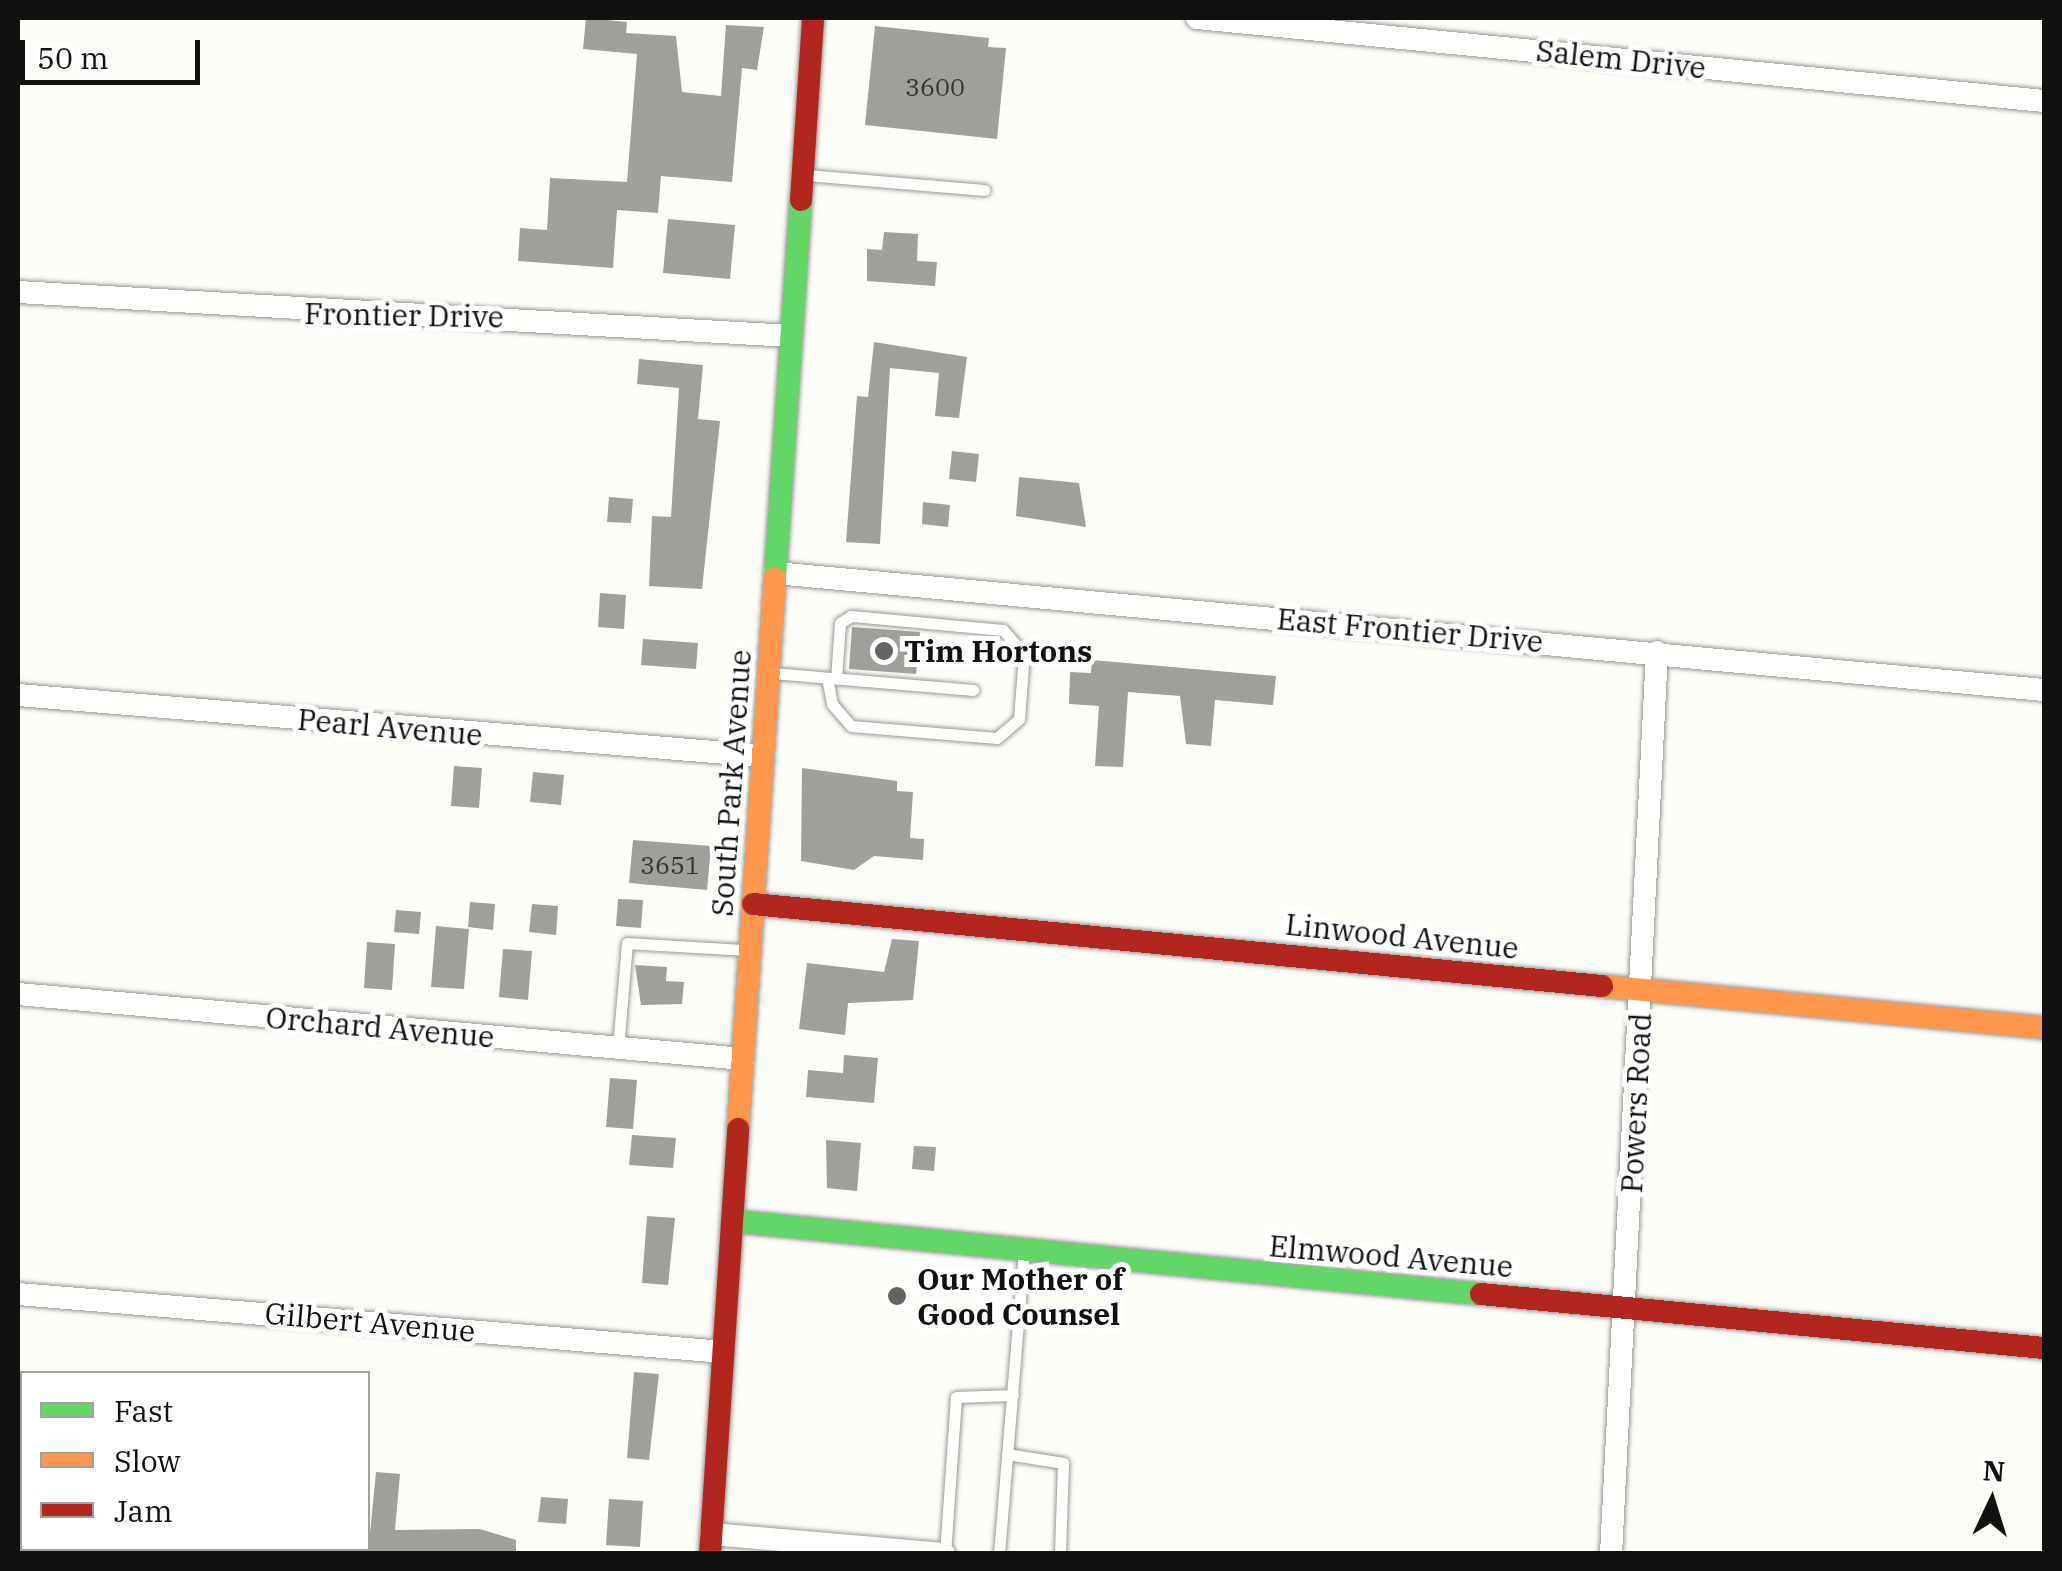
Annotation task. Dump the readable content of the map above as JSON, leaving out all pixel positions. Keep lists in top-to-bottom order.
{
  "streets": {
    "street": [
      "Salem Drive",
      "Frontier Drive",
      "East Frontier Drive",
      "Pearl Avenue",
      "South Park Avenue",
      "Linwood Avenue",
      "Orchard Avenue",
      "Powers Road",
      "Elmwood Avenue",
      "Gilbert Avenue"
    ]
  },
  "crossings": [
    ["Frontier Drive", "South Park Avenue"],
    ["East Frontier Drive", "South Park Avenue"],
    ["East Frontier Drive", "Powers Road"],
    ["Pearl Avenue", "South Park Avenue"],
    ["South Park Avenue", "Linwood Avenue"],
    ["South Park Avenue", "Orchard Avenue"],
    ["South Park Avenue", "Elmwood Avenue"],
    ["South Park Avenue", "Gilbert Avenue"],
    ["Linwood Avenue", "Powers Road"],
    ["Powers Road", "Elmwood Avenue"]
  ],
  "places": ["Tim Hortons", "Our Mother of Good Counsel"],
  "house_numbers": ["3600", "3651"],
  "legend": ["Fast", "Slow", "Jam"],
  "scale_bar": "50 m",
  "north": "top"
}
